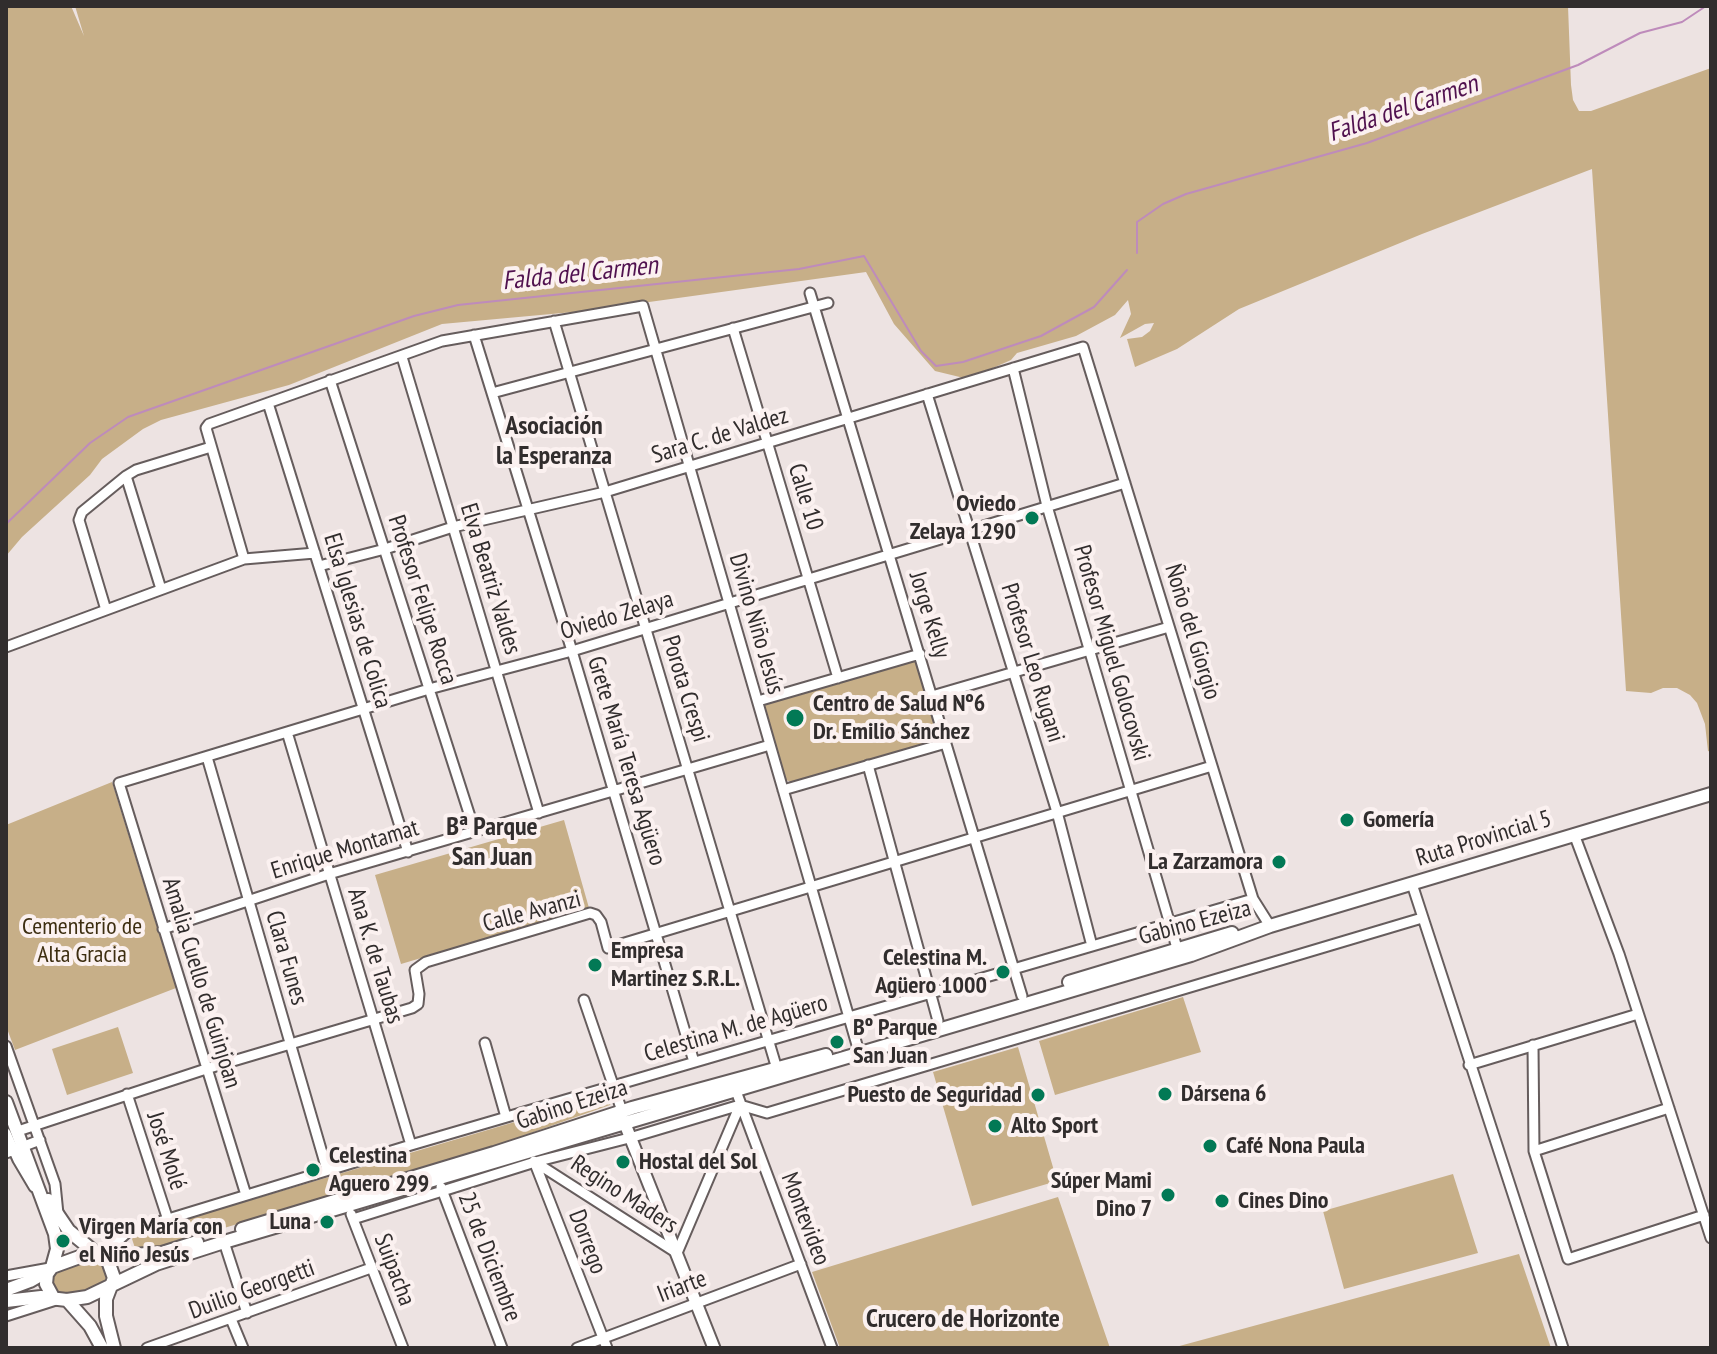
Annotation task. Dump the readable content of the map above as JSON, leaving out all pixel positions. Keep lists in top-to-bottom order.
{
  "streets": {
    "main road": ["Ruta Provincial 5", "Gabino Ezeiza"],
    "street": [
      "Sara C. de Valdez",
      "Calle 10",
      "Elva Beatriz Valdes",
      "Profesor Felipe Rocca",
      "Jorge Kelly",
      "Oviedo Zelaya",
      "Elsa Iglesias de Colica",
      "Divino Niño Jesús",
      "Ñoño del Giorgio",
      "Profesor Miguel Golocovski",
      "Profesor Leo Rugani",
      "Porota Crespi",
      "Grete María Teresa Agüero",
      "Enrique Montamat",
      "Calle Avanzi",
      "Ana K. de Taubas",
      "Clara Funes",
      "Amalia Cuello de Guinjoan",
      "Celestina M. de Agüero",
      "José Molé",
      "Regino Maders",
      "Montevideo",
      "Dorrego",
      "25 de Diciembre",
      "Suipacha",
      "Iriarte",
      "Duilio Georgetti"
    ]
  },
  "crossings": [
    ["Sara C. de Valdez", "Calle 10"],
    ["Sara C. de Valdez", "Elva Beatriz Valdes"],
    ["Sara C. de Valdez", "Profesor Felipe Rocca"],
    ["Sara C. de Valdez", "Jorge Kelly"],
    ["Sara C. de Valdez", "Elsa Iglesias de Colica"],
    ["Sara C. de Valdez", "Divino Niño Jesús"],
    ["Sara C. de Valdez", "Ñoño del Giorgio"],
    ["Sara C. de Valdez", "Profesor Miguel Golocovski"],
    ["Sara C. de Valdez", "Profesor Leo Rugani"],
    ["Sara C. de Valdez", "Porota Crespi"],
    ["Sara C. de Valdez", "Grete María Teresa Agüero"],
    ["Calle 10", "Oviedo Zelaya"],
    ["Elva Beatriz Valdes", "Oviedo Zelaya"],
    ["Elva Beatriz Valdes", "Enrique Montamat"],
    ["Profesor Felipe Rocca", "Oviedo Zelaya"],
    ["Profesor Felipe Rocca", "Enrique Montamat"],
    ["Jorge Kelly", "Oviedo Zelaya"],
    ["Jorge Kelly", "Calle Avanzi"],
    ["Jorge Kelly", "Gabino Ezeiza"],
    ["Jorge Kelly", "Celestina M. de Agüero"],
    ["Oviedo Zelaya", "Elsa Iglesias de Colica"],
    ["Oviedo Zelaya", "Divino Niño Jesús"],
    ["Oviedo Zelaya", "Ñoño del Giorgio"],
    ["Oviedo Zelaya", "Profesor Miguel Golocovski"],
    ["Oviedo Zelaya", "Profesor Leo Rugani"],
    ["Oviedo Zelaya", "Porota Crespi"],
    ["Oviedo Zelaya", "Grete María Teresa Agüero"],
    ["Oviedo Zelaya", "Ana K. de Taubas"],
    ["Oviedo Zelaya", "Clara Funes"],
    ["Oviedo Zelaya", "Amalia Cuello de Guinjoan"],
    ["Elsa Iglesias de Colica", "Enrique Montamat"],
    ["Divino Niño Jesús", "Porota Crespi"],
    ["Divino Niño Jesús", "Enrique Montamat"],
    ["Divino Niño Jesús", "Calle Avanzi"],
    ["Divino Niño Jesús", "Gabino Ezeiza"],
    ["Divino Niño Jesús", "Celestina M. de Agüero"],
    ["Ñoño del Giorgio", "Ruta Provincial 5"],
    ["Ñoño del Giorgio", "Calle Avanzi"],
    ["Ñoño del Giorgio", "Gabino Ezeiza"],
    ["Ñoño del Giorgio", "Celestina M. de Agüero"],
    ["Profesor Miguel Golocovski", "Calle Avanzi"],
    ["Profesor Miguel Golocovski", "Gabino Ezeiza"],
    ["Profesor Miguel Golocovski", "Celestina M. de Agüero"],
    ["Profesor Leo Rugani", "Calle Avanzi"],
    ["Profesor Leo Rugani", "Celestina M. de Agüero"],
    ["Porota Crespi", "Enrique Montamat"],
    ["Porota Crespi", "Calle Avanzi"],
    ["Porota Crespi", "Gabino Ezeiza"],
    ["Porota Crespi", "Celestina M. de Agüero"],
    ["Grete María Teresa Agüero", "Enrique Montamat"],
    ["Grete María Teresa Agüero", "Calle Avanzi"],
    ["Grete María Teresa Agüero", "Celestina M. de Agüero"],
    ["Ruta Provincial 5", "Gabino Ezeiza"],
    ["Enrique Montamat", "Ana K. de Taubas"],
    ["Enrique Montamat", "Clara Funes"],
    ["Enrique Montamat", "Amalia Cuello de Guinjoan"],
    ["Calle Avanzi", "Ana K. de Taubas"],
    ["Calle Avanzi", "Clara Funes"],
    ["Calle Avanzi", "Amalia Cuello de Guinjoan"],
    ["Calle Avanzi", "José Molé"],
    ["Gabino Ezeiza", "Celestina M. de Agüero"],
    ["Gabino Ezeiza", "Regino Maders"],
    ["Gabino Ezeiza", "Montevideo"],
    ["Gabino Ezeiza", "Dorrego"],
    ["Gabino Ezeiza", "25 de Diciembre"],
    ["Gabino Ezeiza", "Suipacha"],
    ["Ana K. de Taubas", "Celestina M. de Agüero"],
    ["Clara Funes", "Celestina M. de Agüero"],
    ["Amalia Cuello de Guinjoan", "Celestina M. de Agüero"],
    ["Celestina M. de Agüero", "José Molé"],
    ["Regino Maders", "Montevideo"],
    ["Regino Maders", "Dorrego"],
    ["Montevideo", "Iriarte"],
    ["Dorrego", "Iriarte"],
    ["Suipacha", "Duilio Georgetti"]
  ],
  "districts": ["Asociación la Esperanza", "Bª Parque San Juan", "Crucero de Horizonte"],
  "water": ["Falda del Carmen"],
  "parks": ["Cementerio de Alta Gracia"],
  "places": [
    "Oviedo Zelaya 1290",
    "Centro de Salud Nº6 Dr. Emilio Sánchez",
    "Gomería",
    "La Zarzamora",
    "Empresa Martinez S.R.L.",
    "Celestina M. Agüero 1000",
    "Bº Parque San Juan",
    "Dársena 6",
    "Puesto de Seguridad",
    "Alto Sport",
    "Café Nona Paula",
    "Hostal del Sol",
    "Celestina Aguero 299",
    "Súper Mami Dino 7",
    "Cines Dino",
    "Luna",
    "Virgen María con el Niño Jesús"
  ]
}
